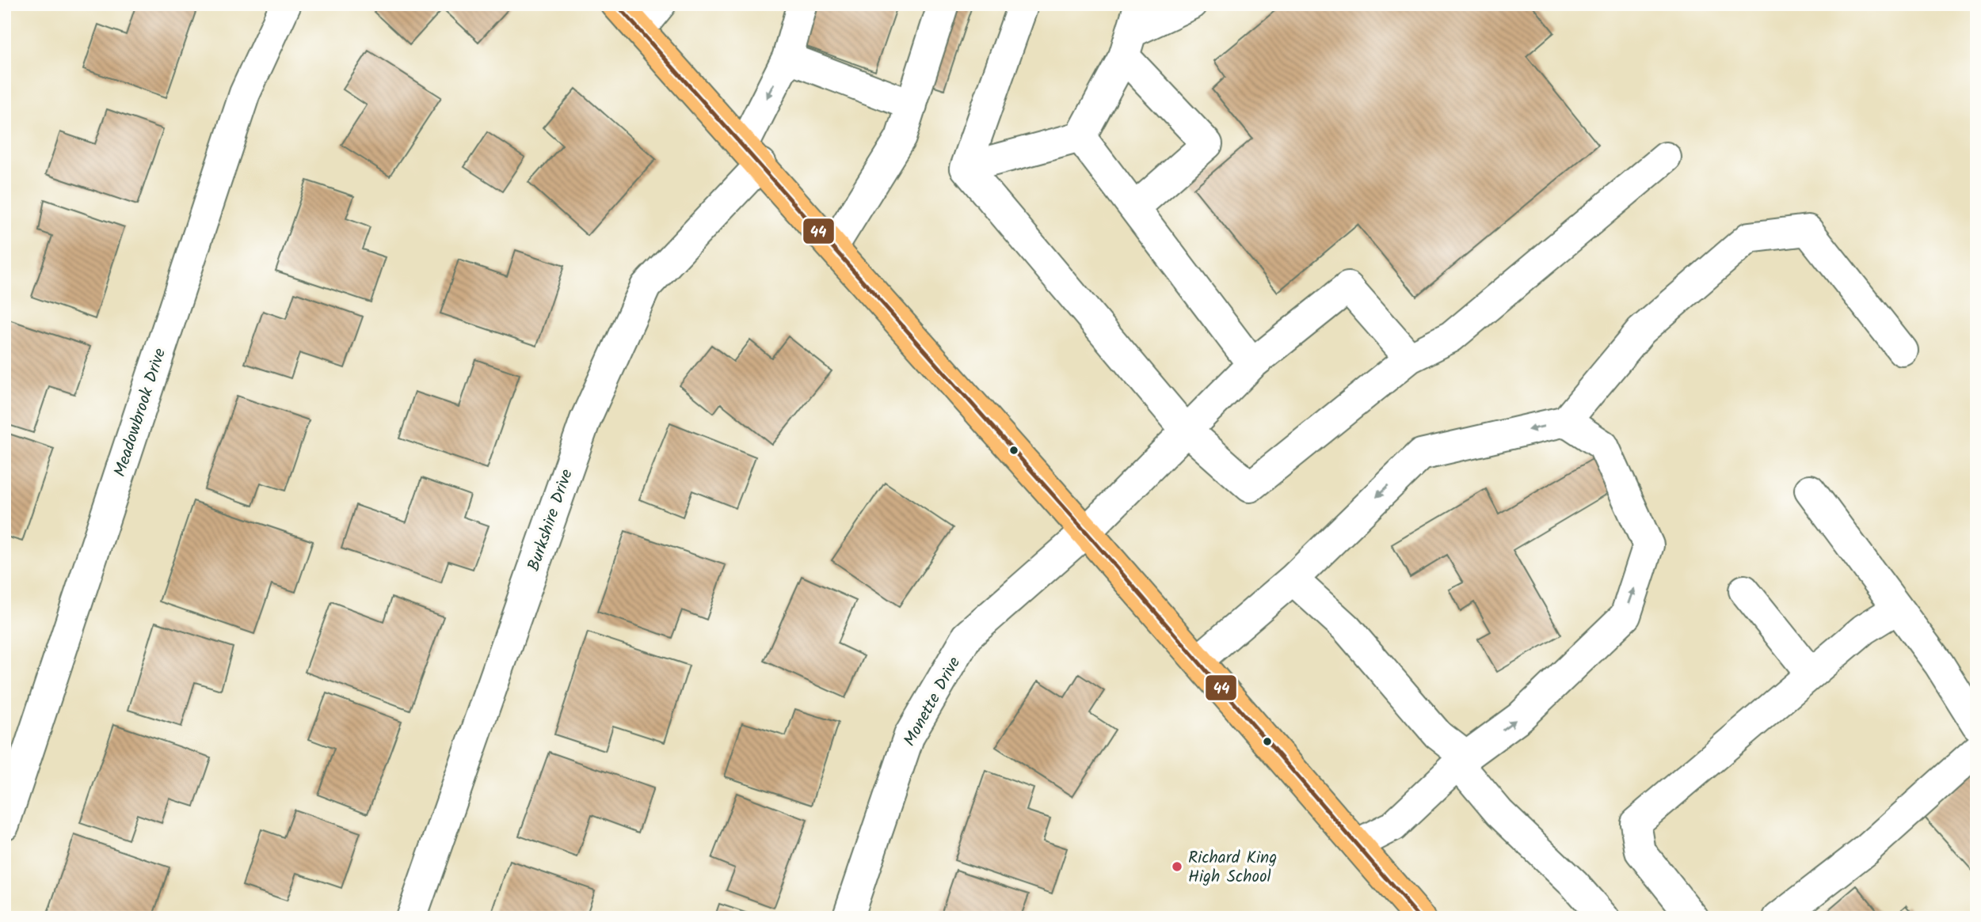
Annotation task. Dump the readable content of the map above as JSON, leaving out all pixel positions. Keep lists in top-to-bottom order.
{
  "streets": {
    "street": ["Meadowbrook Drive", "Burkshire Drive", "Monette Drive"]
  },
  "places": ["Richard King High School"],
  "lines": ["transit line 44"]
}
